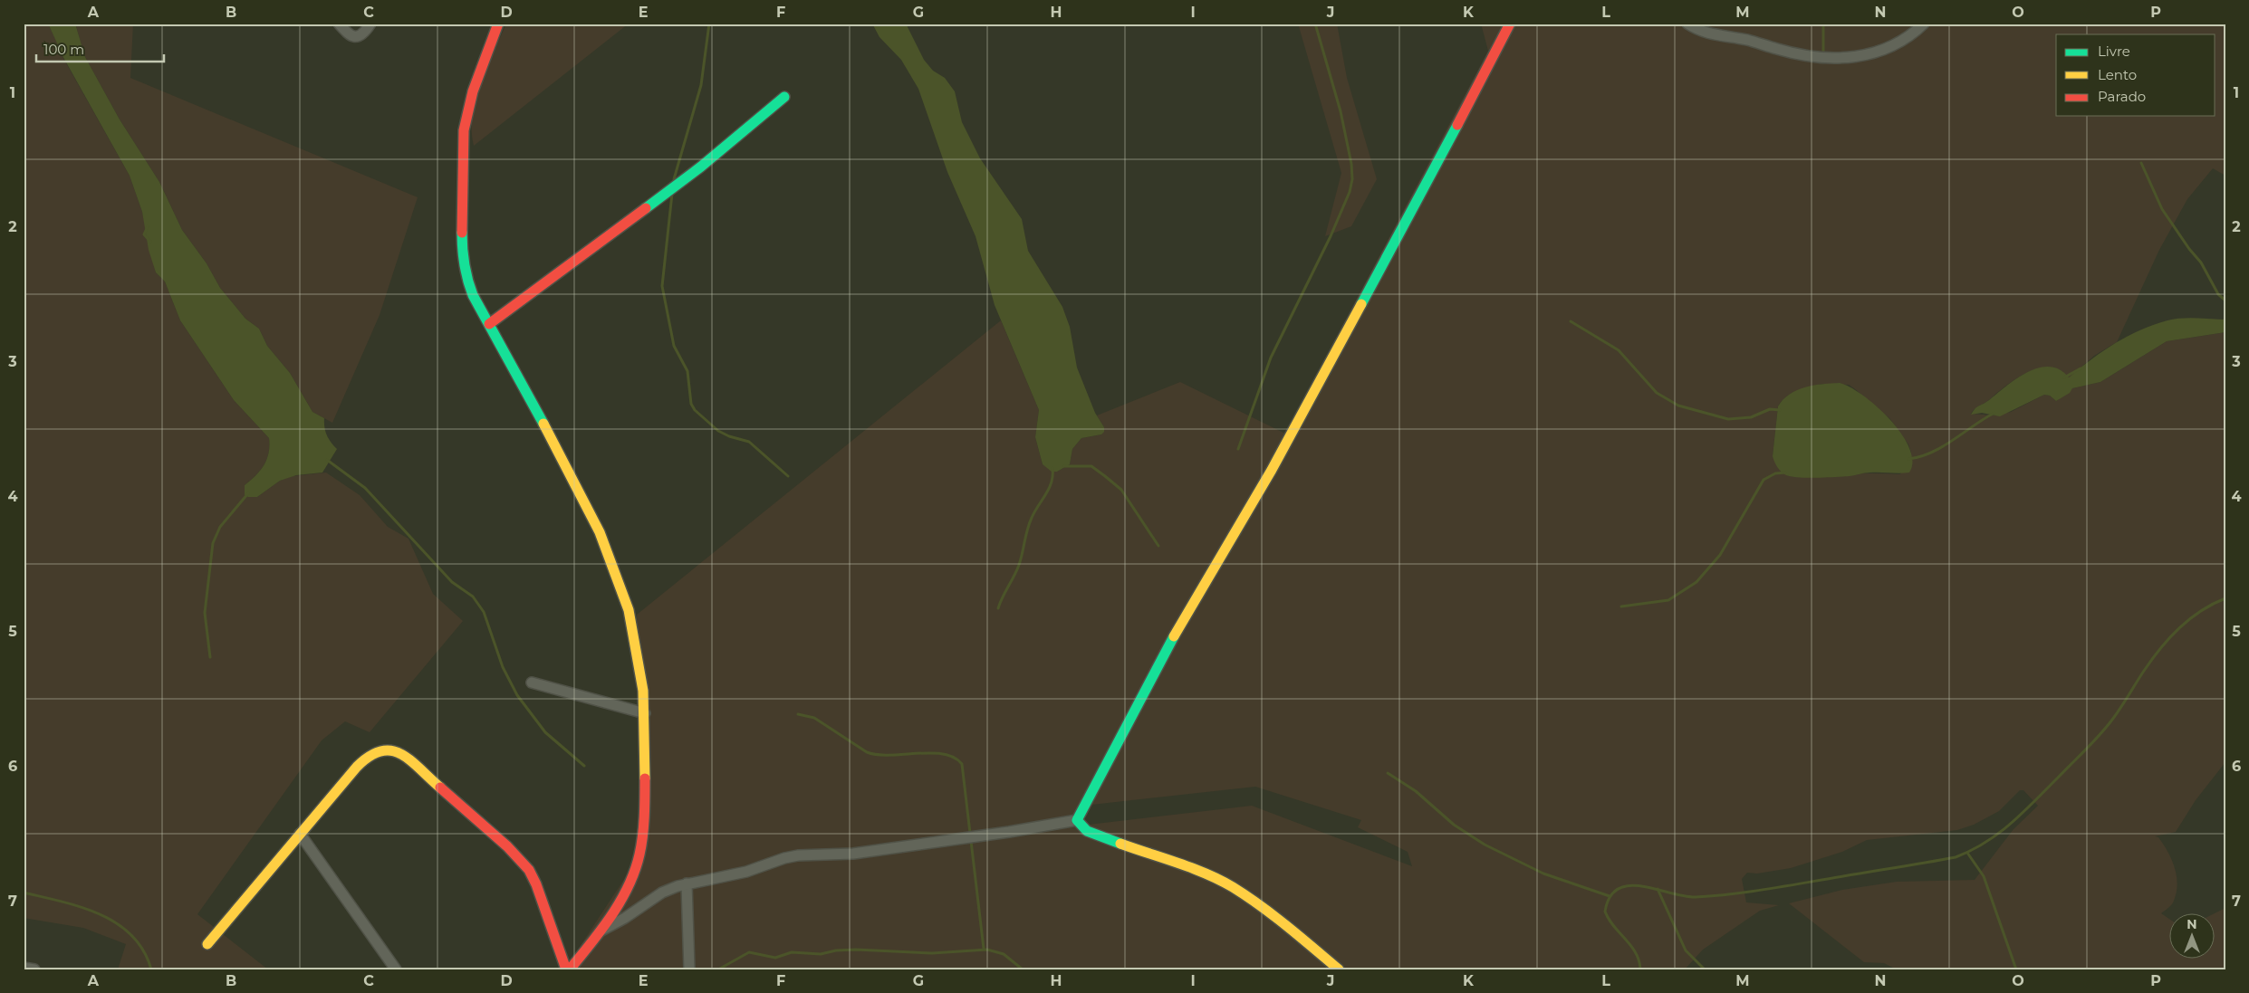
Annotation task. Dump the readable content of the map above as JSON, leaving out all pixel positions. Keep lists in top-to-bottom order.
{
  "legend": ["Livre", "Lento", "Parado"],
  "scale_bar": "100 m",
  "north": "top",
  "grid": {
    "columns": [
      "A",
      "B",
      "C",
      "D",
      "E",
      "F",
      "G",
      "H",
      "I",
      "J",
      "K",
      "L",
      "M",
      "N",
      "O",
      "P"
    ],
    "rows": [
      "1",
      "2",
      "3",
      "4",
      "5",
      "6",
      "7"
    ]
  }
}
